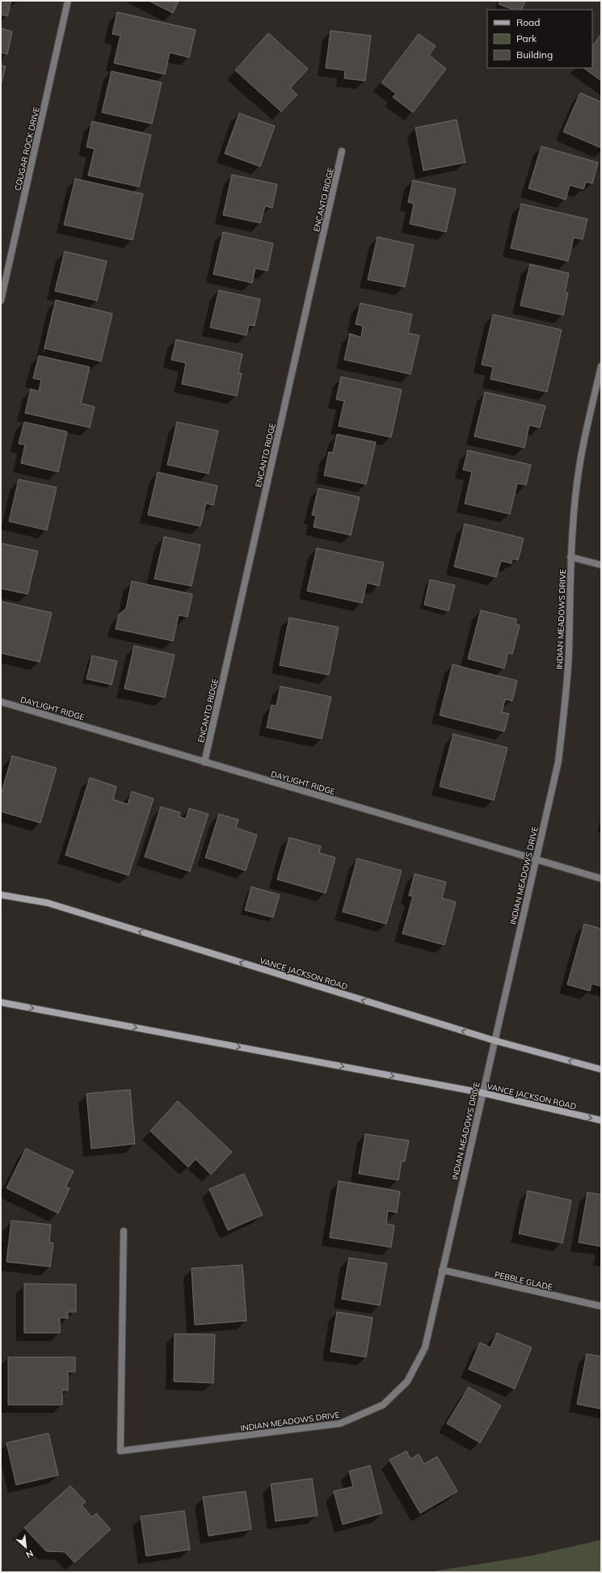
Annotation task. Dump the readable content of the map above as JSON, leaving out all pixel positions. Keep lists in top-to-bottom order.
{
  "streets": {
    "main road": ["VANCE JACKSON ROAD"],
    "street": [
      "COUGAR ROCK DRIVE",
      "ENCANTO RIDGE",
      "INDIAN MEADOWS DRIVE",
      "DAYLIGHT RIDGE",
      "PEBBLE GLADE"
    ]
  },
  "crossings": [
    ["ENCANTO RIDGE", "DAYLIGHT RIDGE"],
    ["INDIAN MEADOWS DRIVE", "DAYLIGHT RIDGE"],
    ["INDIAN MEADOWS DRIVE", "VANCE JACKSON ROAD"],
    ["INDIAN MEADOWS DRIVE", "PEBBLE GLADE"]
  ],
  "legend": ["Road", "Park", "Building"],
  "north": "bottom right"
}
